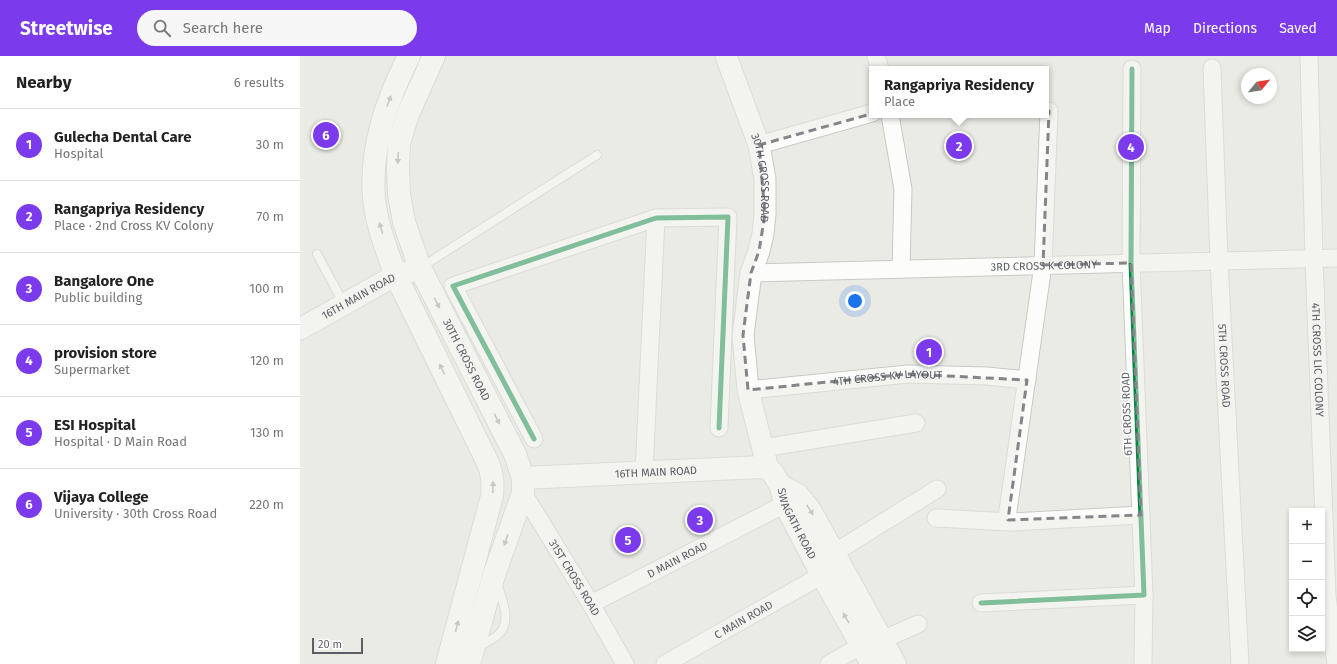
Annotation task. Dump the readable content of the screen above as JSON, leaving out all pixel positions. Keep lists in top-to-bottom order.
{
  "streets": {
    "main road": ["30TH CROSS ROAD", "16TH MAIN ROAD", "SWAGATH ROAD"],
    "street": [
      "3RD CROSS K COLONY",
      "4TH CROSS LIC COLONY",
      "5TH CROSS ROAD",
      "4TH CROSS KV LAYOUT",
      "6TH CROSS ROAD",
      "D MAIN ROAD",
      "31ST CROSS ROAD",
      "C MAIN ROAD"
    ]
  },
  "crossings": [
    ["30TH CROSS ROAD", "3RD CROSS K COLONY"],
    ["30TH CROSS ROAD", "16TH MAIN ROAD"],
    ["30TH CROSS ROAD", "4TH CROSS KV LAYOUT"],
    ["30TH CROSS ROAD", "31ST CROSS ROAD"],
    ["3RD CROSS K COLONY", "4TH CROSS LIC COLONY"],
    ["3RD CROSS K COLONY", "5TH CROSS ROAD"],
    ["3RD CROSS K COLONY", "6TH CROSS ROAD"],
    ["16TH MAIN ROAD", "31ST CROSS ROAD"],
    ["SWAGATH ROAD", "D MAIN ROAD"],
    ["SWAGATH ROAD", "C MAIN ROAD"],
    ["D MAIN ROAD", "31ST CROSS ROAD"]
  ],
  "scale_bar": "20 m",
  "north": "top right",
  "page": {
    "header": "Streetwise",
    "search": "Search here",
    "nav": ["Map", "Directions", "Saved"],
    "heading": ["Nearby", "6 results"],
    "popup": ["Rangapriya Residency", "Place"],
    "list": [
      {
        "mark": "1",
        "name": "Gulecha Dental Care",
        "note": "Hospital",
        "value": "30 m"
      },
      {
        "mark": "2",
        "name": "Rangapriya Residency",
        "note": "Place · 2nd Cross KV Colony",
        "value": "70 m"
      },
      {
        "mark": "3",
        "name": "Bangalore One",
        "note": "Public building",
        "value": "100 m"
      },
      {
        "mark": "4",
        "name": "provision store",
        "note": "Supermarket",
        "value": "120 m"
      },
      {
        "mark": "5",
        "name": "ESI Hospital",
        "note": "Hospital · D Main Road",
        "value": "130 m"
      },
      {
        "mark": "6",
        "name": "Vijaya College",
        "note": "University · 30th Cross Road",
        "value": "220 m"
      }
    ],
    "pins": [
      "6",
      "2",
      "4",
      "1",
      "3",
      "5"
    ],
    "map_buttons": ["+", "−"],
    "scale": "20 m"
  }
}
